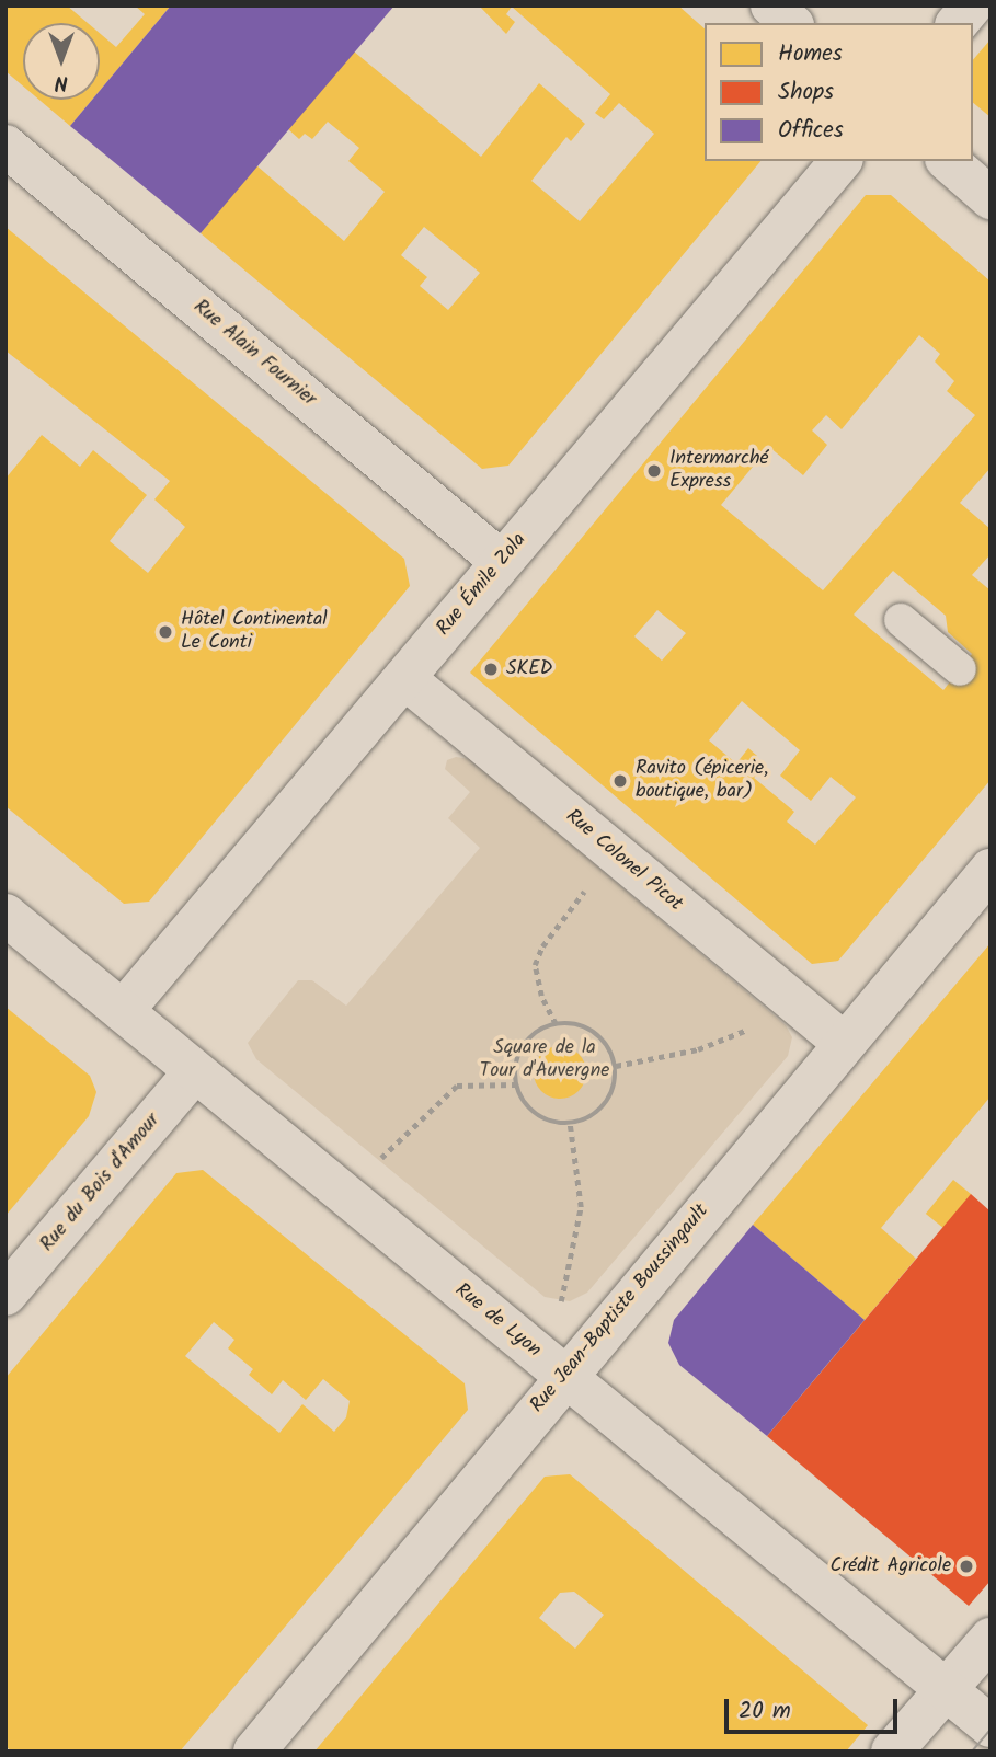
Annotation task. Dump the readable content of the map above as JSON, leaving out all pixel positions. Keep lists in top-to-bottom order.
{
  "streets": {
    "street": [
      "Rue Alain Fournier",
      "Rue Émile Zola",
      "Rue Colonel Picot",
      "Rue du Bois d'Amour",
      "Rue Jean-Baptiste Boussingault",
      "Rue de Lyon"
    ]
  },
  "crossings": [
    ["Rue Alain Fournier", "Rue Émile Zola"],
    ["Rue Émile Zola", "Rue Colonel Picot"],
    ["Rue Émile Zola", "Rue de Lyon"],
    ["Rue Colonel Picot", "Rue Jean-Baptiste Boussingault"],
    ["Rue du Bois d'Amour", "Rue de Lyon"],
    ["Rue Jean-Baptiste Boussingault", "Rue de Lyon"]
  ],
  "parks": ["Square de la Tour d'Auvergne"],
  "places": [
    "Intermarché Express",
    "Hôtel Continental Le Conti",
    "SKED",
    "Ravito (épicerie, boutique, bar)",
    "Crédit Agricole"
  ],
  "legend": ["Homes", "Shops", "Offices"],
  "scale_bar": "20 m",
  "north": "bottom"
}
